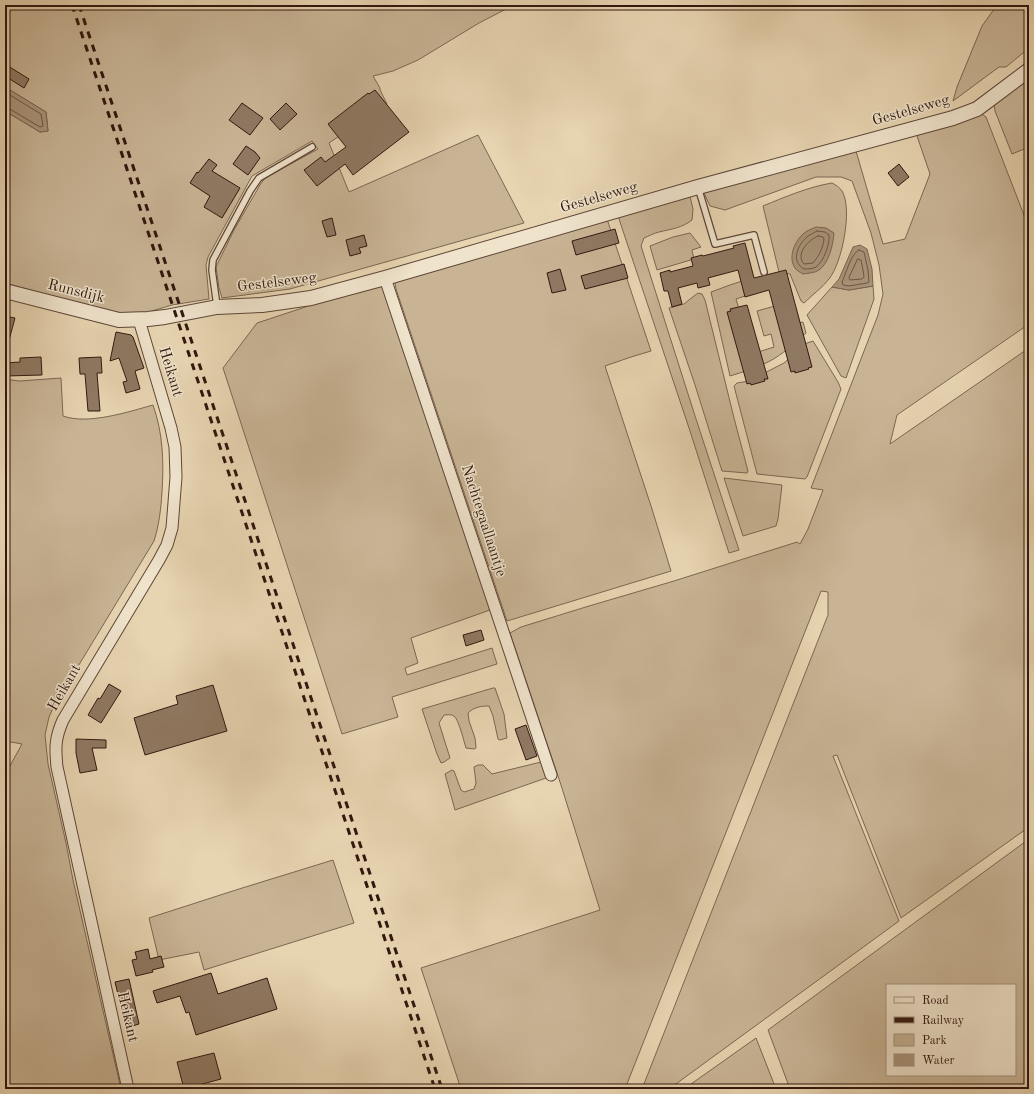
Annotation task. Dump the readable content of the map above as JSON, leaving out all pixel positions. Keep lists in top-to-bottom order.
{
  "streets": {
    "street": [
      "Gestelseweg",
      "Runsdijk",
      "Heikant",
      "Nachtegaallaantje"
    ]
  },
  "crossings": [
    ["Gestelseweg", "Runsdijk"],
    ["Gestelseweg", "Heikant"],
    ["Gestelseweg", "Nachtegaallaantje"],
    ["Runsdijk", "Heikant"]
  ],
  "legend": [
    "Road",
    "Railway",
    "Park",
    "Water"
  ]
}
